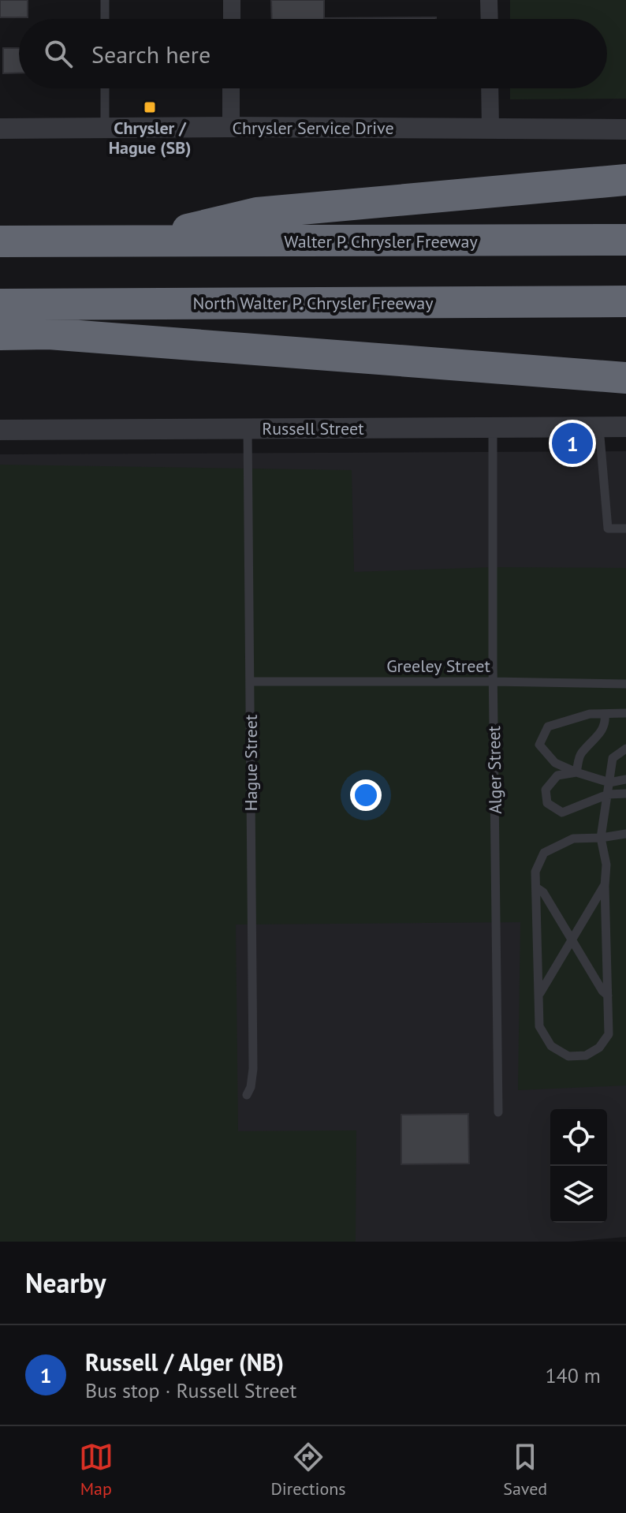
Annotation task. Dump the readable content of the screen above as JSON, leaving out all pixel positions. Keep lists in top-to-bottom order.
{
  "streets": {
    "highway": ["Walter P. Chrysler Freeway", "North Walter P. Chrysler Freeway"],
    "street": ["Chrysler Service Drive", "Russell Street"],
    "lane": ["Greeley Street", "Hague Street", "Alger Street"]
  },
  "crossings": [
    ["Russell Street", "Hague Street"],
    ["Russell Street", "Alger Street"],
    ["Greeley Street", "Hague Street"],
    ["Greeley Street", "Alger Street"]
  ],
  "places": {
    "transit": ["Chrysler / Hague (SB)"]
  },
  "page": {
    "search": "Search here",
    "pins": "1",
    "heading": "Nearby",
    "list": [
      {
        "mark": "1",
        "name": "Russell / Alger (NB)",
        "note": "Bus stop · Russell Street",
        "value": "140 m"
      }
    ],
    "nav": ["Map", "Directions", "Saved"]
  }
}
